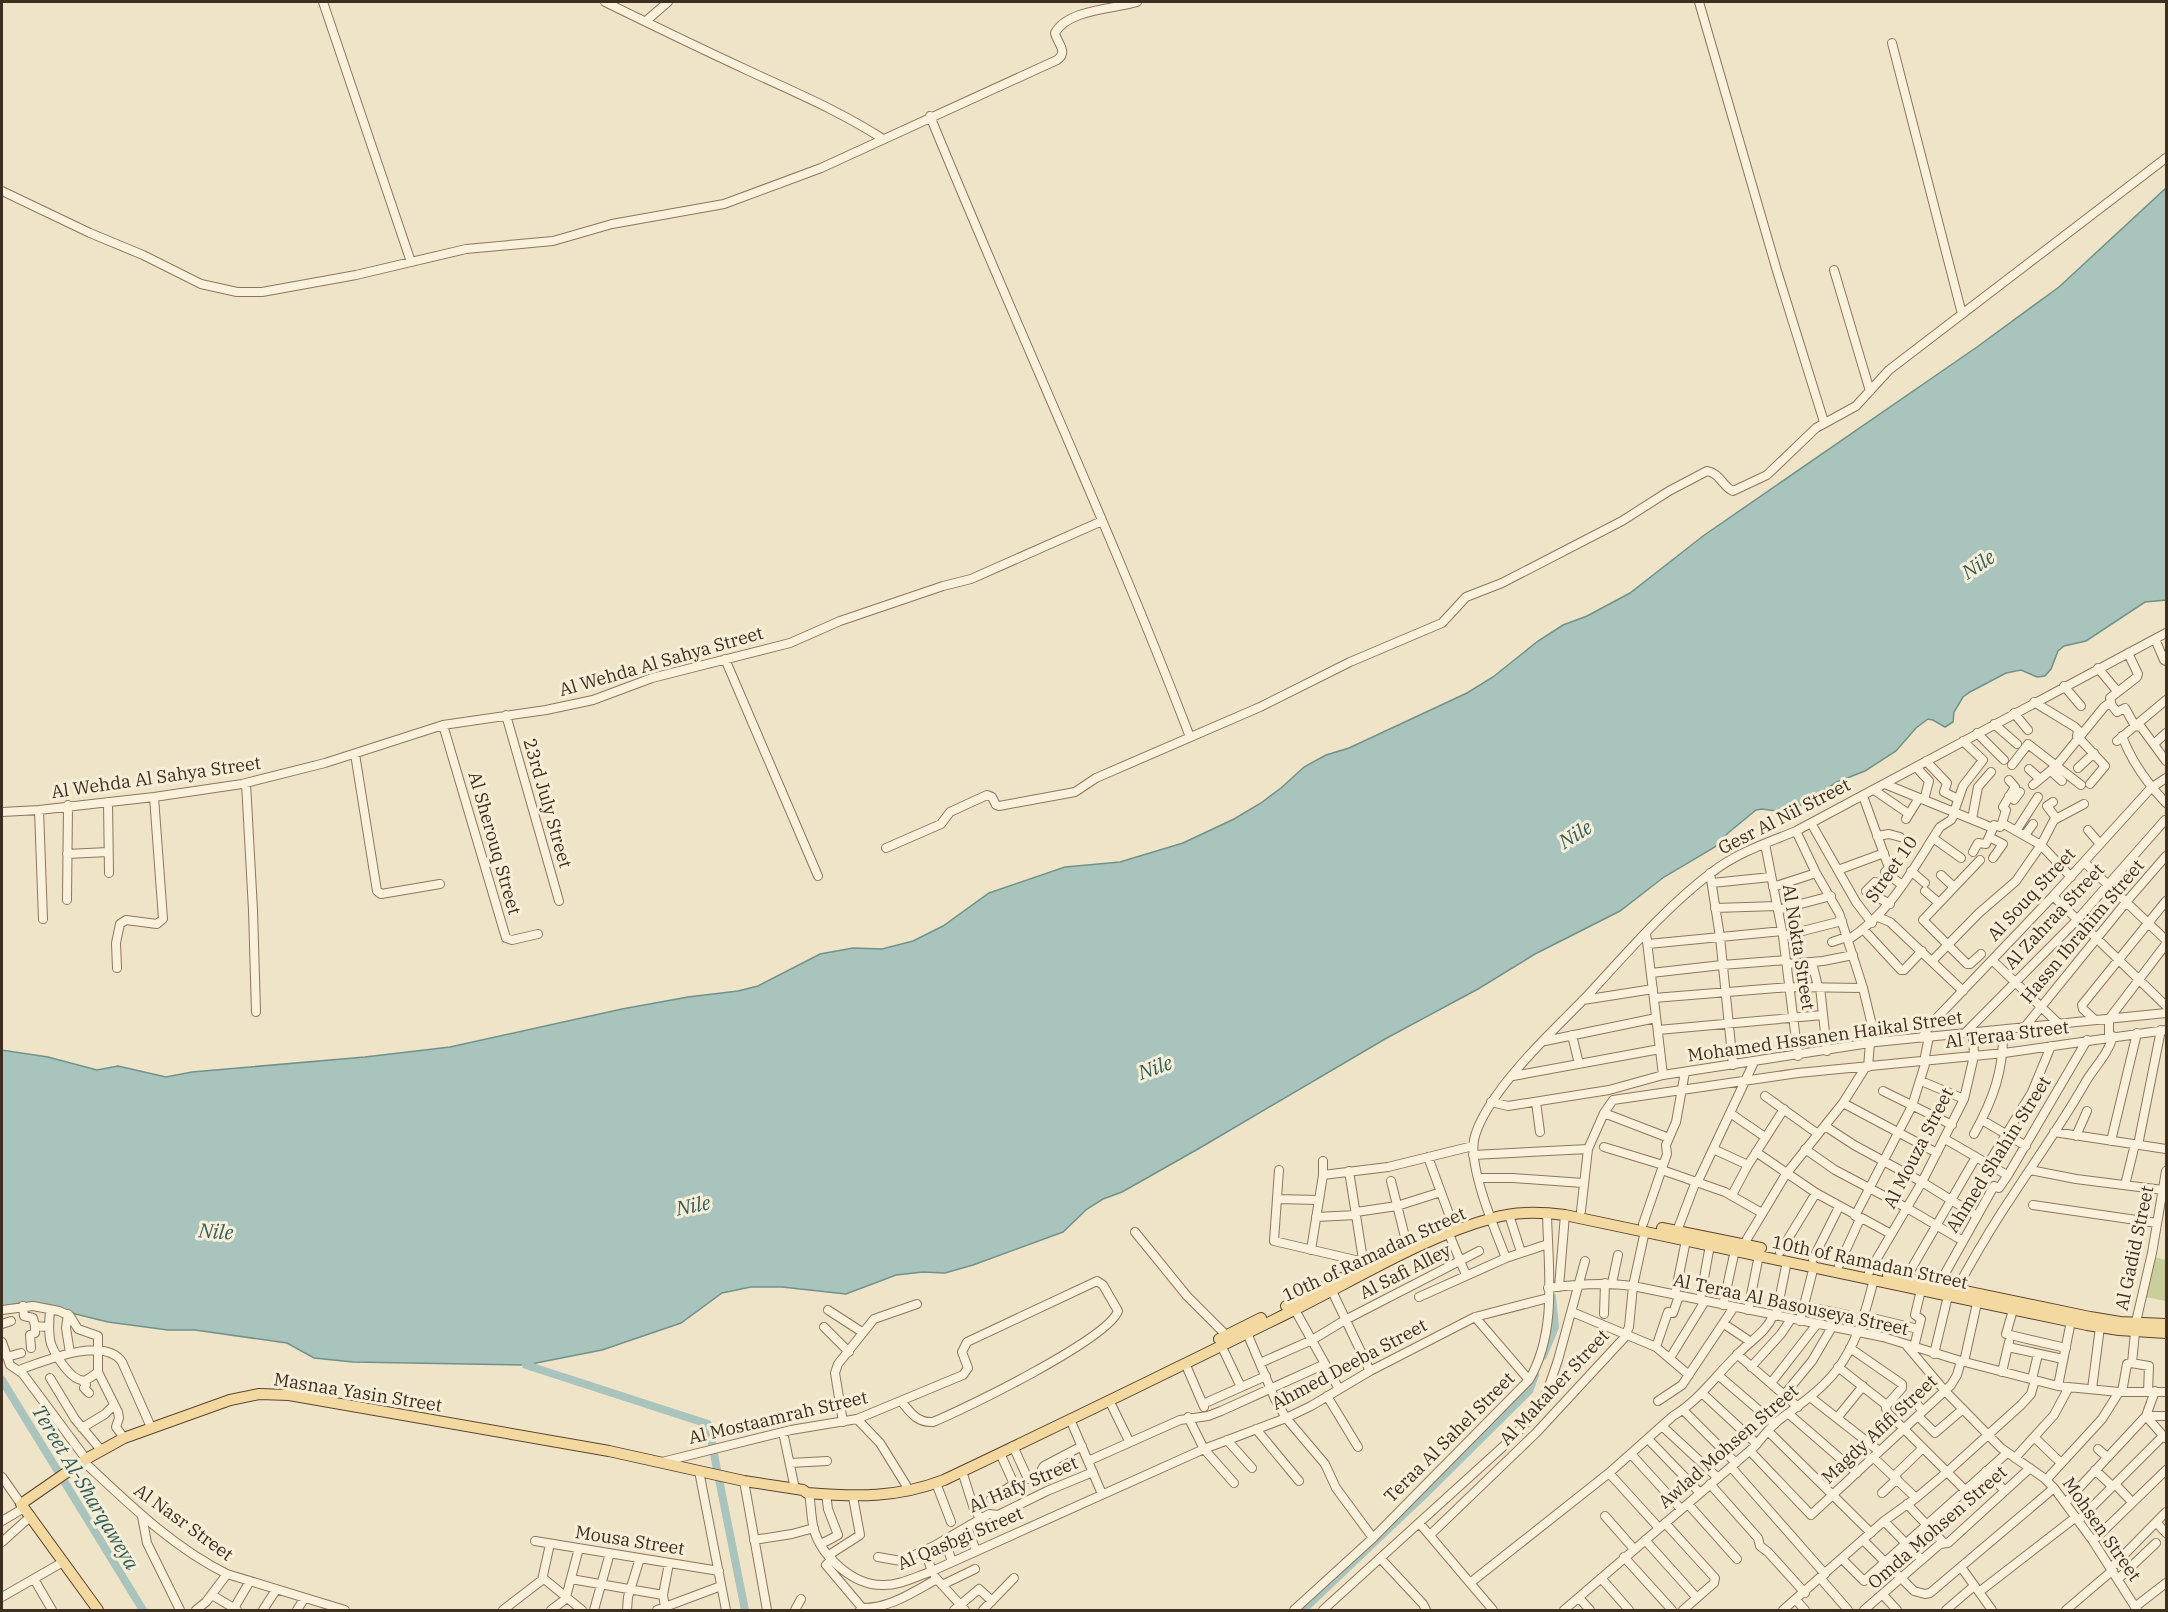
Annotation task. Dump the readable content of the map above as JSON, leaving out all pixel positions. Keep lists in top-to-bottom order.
{
  "streets": {
    "main road": ["10th of Ramadan Street", "Masnaa Yasin Street"],
    "street": [
      "Al Wehda Al Sahya Street",
      "23rd July Street",
      "Gesr Al Nil Street",
      "Al Sherouq Street",
      "Street 10",
      "Al Souq Street",
      "Al Zahraa Street",
      "Hassn Ibrahim Street",
      "Al Nokta Street",
      "Al Teraa Street",
      "Mohamed Hssanen Haikal Street",
      "Al Mouza Street",
      "Ahmed Shahin Street",
      "Al Gadid Street",
      "Al Safi Alley",
      "Al Teraa Al Basouseya Street",
      "Ahmed Deeba Street",
      "Al Makaber Street",
      "Al Mostaamrah Street",
      "Magdy Afifi Street",
      "Teraa Al Sahel Street",
      "Awlad Mohsen Street",
      "Al Hafy Street",
      "Al Nasr Street",
      "Omda Mohsen Street",
      "Mohsen Street",
      "Al Qasbgi Street",
      "Mousa Street"
    ]
  },
  "crossings": [
    ["Al Wehda Al Sahya Street", "23rd July Street"],
    ["Al Wehda Al Sahya Street", "Al Sherouq Street"],
    ["Gesr Al Nil Street", "Al Nokta Street"],
    ["Gesr Al Nil Street", "Mohamed Hssanen Haikal Street"],
    ["Al Souq Street", "Mohamed Hssanen Haikal Street"],
    ["Al Zahraa Street", "Mohamed Hssanen Haikal Street"],
    ["Al Zahraa Street", "Al Mouza Street"],
    ["Hassn Ibrahim Street", "Mohamed Hssanen Haikal Street"],
    ["Al Nokta Street", "Mohamed Hssanen Haikal Street"],
    ["Al Teraa Street", "Al Mouza Street"],
    ["Al Teraa Street", "Ahmed Shahin Street"],
    ["Al Teraa Street", "Al Makaber Street"],
    ["Mohamed Hssanen Haikal Street", "Al Mouza Street"],
    ["Mohamed Hssanen Haikal Street", "Al Makaber Street"],
    ["Al Mouza Street", "10th of Ramadan Street"],
    ["Al Mouza Street", "Awlad Mohsen Street"],
    ["Ahmed Shahin Street", "10th of Ramadan Street"],
    ["Al Gadid Street", "10th of Ramadan Street"],
    ["Al Gadid Street", "Al Teraa Al Basouseya Street"],
    ["Al Gadid Street", "Mohsen Street"],
    ["10th of Ramadan Street", "Al Makaber Street"],
    ["10th of Ramadan Street", "Masnaa Yasin Street"],
    ["10th of Ramadan Street", "Magdy Afifi Street"],
    ["10th of Ramadan Street", "Teraa Al Sahel Street"],
    ["10th of Ramadan Street", "Awlad Mohsen Street"],
    ["10th of Ramadan Street", "Al Qasbgi Street"],
    ["Al Teraa Al Basouseya Street", "Al Makaber Street"],
    ["Al Teraa Al Basouseya Street", "Magdy Afifi Street"],
    ["Al Teraa Al Basouseya Street", "Teraa Al Sahel Street"],
    ["Al Teraa Al Basouseya Street", "Awlad Mohsen Street"],
    ["Al Teraa Al Basouseya Street", "Mohsen Street"],
    ["Ahmed Deeba Street", "Teraa Al Sahel Street"],
    ["Ahmed Deeba Street", "Al Qasbgi Street"],
    ["Masnaa Yasin Street", "Al Mostaamrah Street"],
    ["Masnaa Yasin Street", "Al Nasr Street"],
    ["Al Mostaamrah Street", "Al Qasbgi Street"],
    ["Magdy Afifi Street", "Awlad Mohsen Street"],
    ["Magdy Afifi Street", "Mohsen Street"],
    ["Omda Mohsen Street", "Mohsen Street"]
  ],
  "water": ["Nile", "Tereet Al-Sharqaweya"]
}
